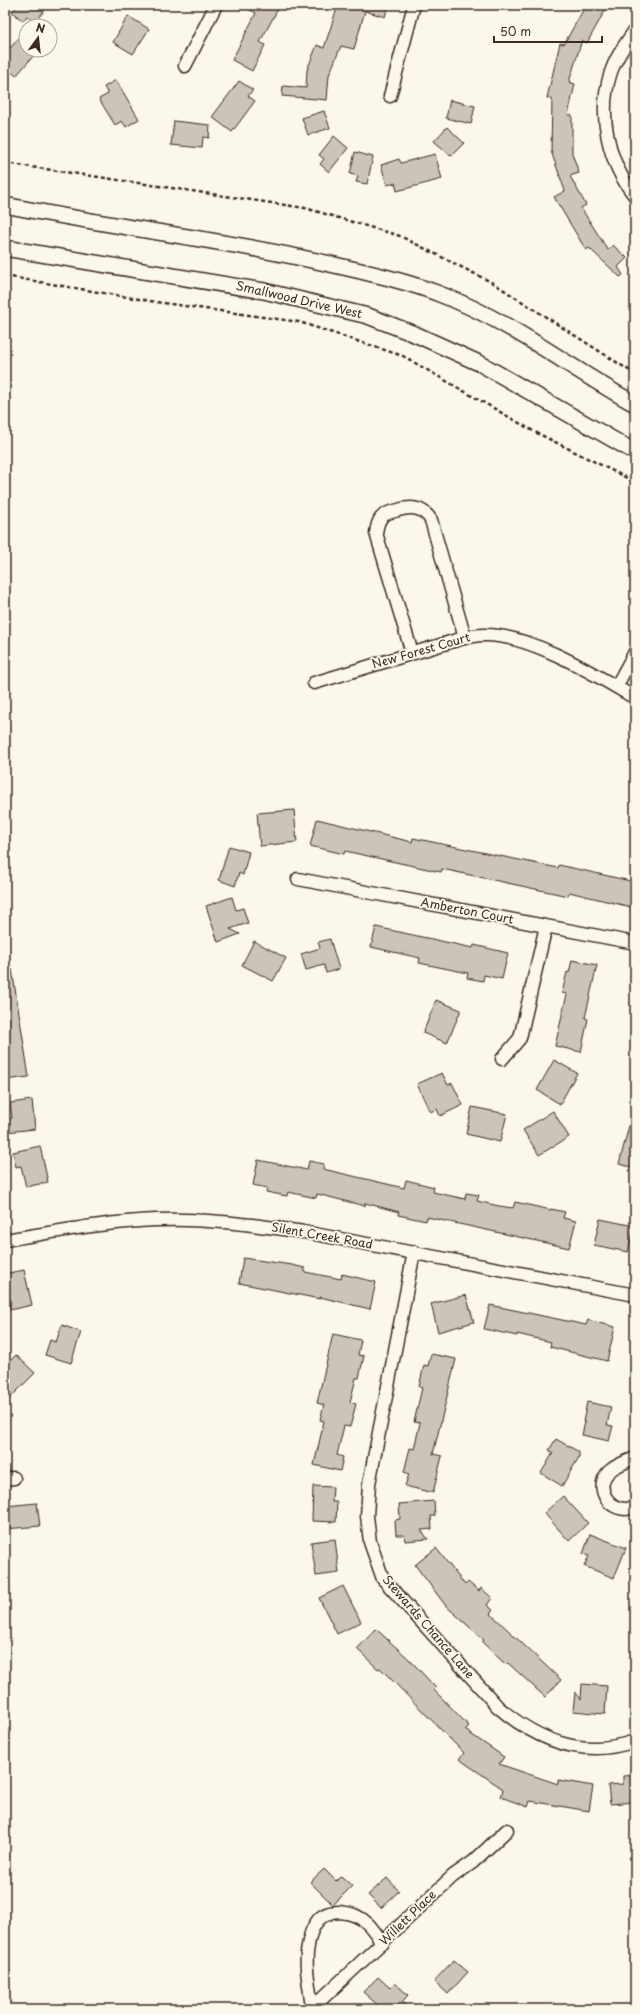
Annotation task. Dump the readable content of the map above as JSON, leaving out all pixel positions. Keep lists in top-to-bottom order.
{
  "streets": {
    "street": [
      "Smallwood Drive West",
      "New Forest Court",
      "Amberton Court",
      "Silent Creek Road",
      "Stewards Chance Lane",
      "Willett Place"
    ]
  },
  "crossings": [
    ["Silent Creek Road", "Stewards Chance Lane"]
  ],
  "scale_bar": "50 m",
  "north": "top"
}
